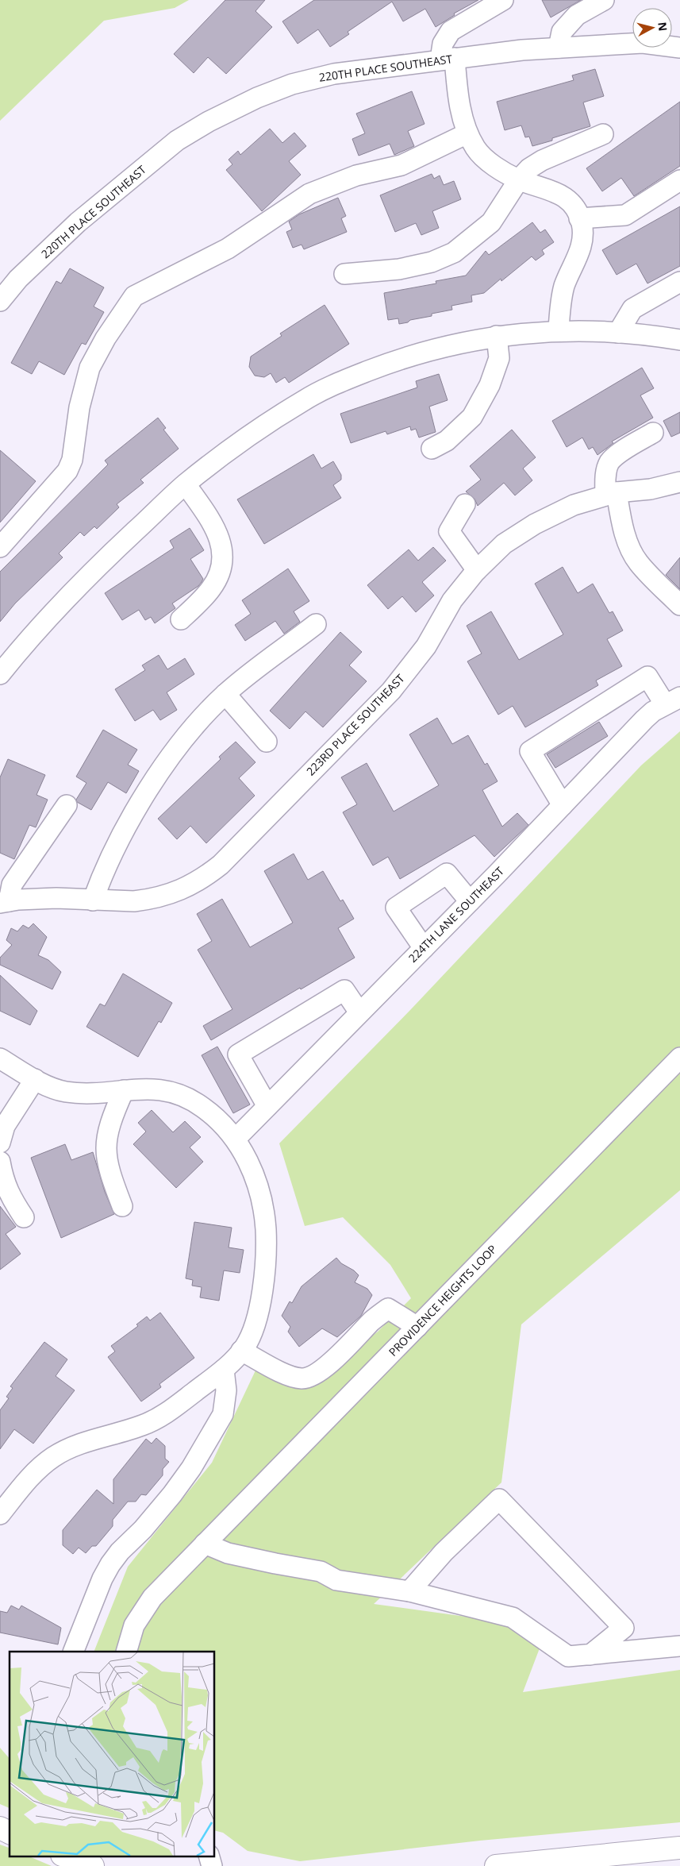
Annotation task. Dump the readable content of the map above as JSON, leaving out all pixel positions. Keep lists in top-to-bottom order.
{
  "streets": {
    "street": [
      "220TH PLACE SOUTHEAST",
      "223RD PLACE SOUTHEAST",
      "224TH LANE SOUTHEAST",
      "PROVIDENCE HEIGHTS LOOP"
    ]
  },
  "north": "right"
}
